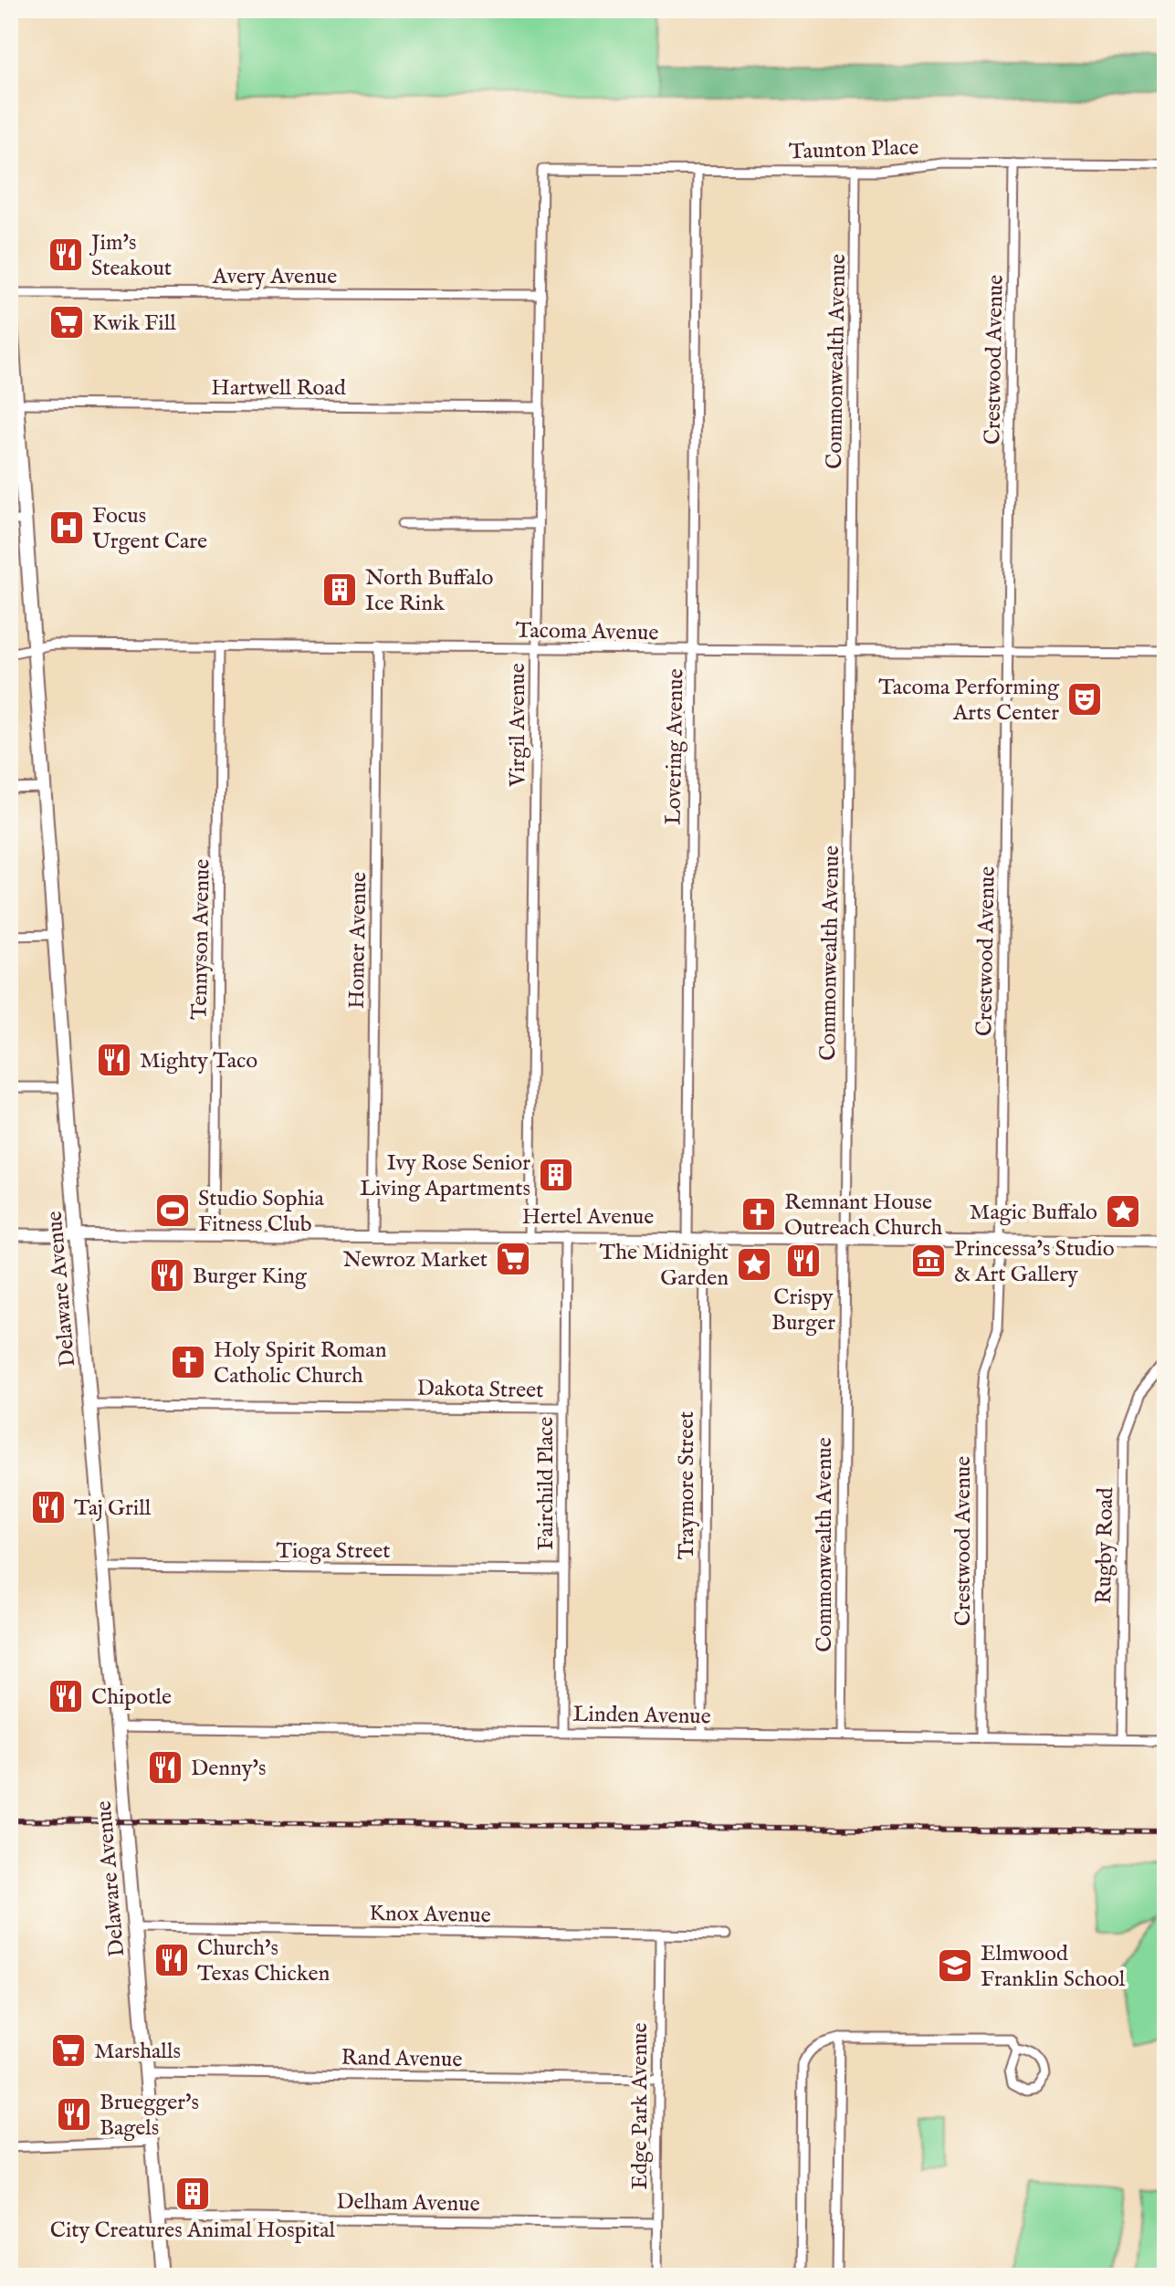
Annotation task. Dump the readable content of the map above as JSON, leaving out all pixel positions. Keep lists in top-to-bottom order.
{
  "streets": {
    "main road": ["Delaware Avenue"],
    "street": [
      "Taunton Place",
      "Avery Avenue",
      "Crestwood Avenue",
      "Commonwealth Avenue",
      "Hartwell Road",
      "Tacoma Avenue",
      "Virgil Avenue",
      "Lovering Avenue",
      "Tennyson Avenue",
      "Homer Avenue",
      "Hertel Avenue",
      "Dakota Street",
      "Fairchild Place",
      "Traymore Street",
      "Rugby Road",
      "Tioga Street",
      "Linden Avenue",
      "Knox Avenue",
      "Rand Avenue",
      "Edge Park Avenue",
      "Delham Avenue"
    ]
  },
  "crossings": [
    ["Taunton Place", "Crestwood Avenue"],
    ["Taunton Place", "Commonwealth Avenue"],
    ["Taunton Place", "Virgil Avenue"],
    ["Taunton Place", "Lovering Avenue"],
    ["Avery Avenue", "Virgil Avenue"],
    ["Avery Avenue", "Delaware Avenue"],
    ["Crestwood Avenue", "Tacoma Avenue"],
    ["Crestwood Avenue", "Hertel Avenue"],
    ["Crestwood Avenue", "Linden Avenue"],
    ["Commonwealth Avenue", "Tacoma Avenue"],
    ["Commonwealth Avenue", "Hertel Avenue"],
    ["Commonwealth Avenue", "Linden Avenue"],
    ["Hartwell Road", "Virgil Avenue"],
    ["Hartwell Road", "Delaware Avenue"],
    ["Tacoma Avenue", "Virgil Avenue"],
    ["Tacoma Avenue", "Lovering Avenue"],
    ["Tacoma Avenue", "Tennyson Avenue"],
    ["Tacoma Avenue", "Homer Avenue"],
    ["Tacoma Avenue", "Delaware Avenue"],
    ["Virgil Avenue", "Hertel Avenue"],
    ["Lovering Avenue", "Hertel Avenue"],
    ["Tennyson Avenue", "Hertel Avenue"],
    ["Homer Avenue", "Hertel Avenue"],
    ["Hertel Avenue", "Delaware Avenue"],
    ["Hertel Avenue", "Fairchild Place"],
    ["Hertel Avenue", "Traymore Street"],
    ["Delaware Avenue", "Dakota Street"],
    ["Delaware Avenue", "Tioga Street"],
    ["Delaware Avenue", "Linden Avenue"],
    ["Delaware Avenue", "Knox Avenue"],
    ["Delaware Avenue", "Rand Avenue"],
    ["Delaware Avenue", "Delham Avenue"],
    ["Dakota Street", "Fairchild Place"],
    ["Fairchild Place", "Tioga Street"],
    ["Fairchild Place", "Linden Avenue"],
    ["Traymore Street", "Linden Avenue"],
    ["Rugby Road", "Linden Avenue"],
    ["Knox Avenue", "Edge Park Avenue"],
    ["Rand Avenue", "Edge Park Avenue"],
    ["Edge Park Avenue", "Delham Avenue"]
  ],
  "places": {
    "restaurant": [
      "Jim's Steakout",
      "Mighty Taco",
      "Crispy Burger",
      "Burger King",
      "Taj Grill",
      "Chipotle",
      "Denny's",
      "Church's Texas Chicken",
      "Bruegger's Bagels"
    ],
    "supermarket": ["Kwik Fill", "Newroz Market", "Marshalls"],
    "hospital": ["Focus Urgent Care"],
    "building": ["North Buffalo Ice Rink", "Ivy Rose Senior Living Apartments", "City Creatures Animal Hospital"],
    "theatre": ["Tacoma Performing Arts Center"],
    "sports": ["Studio Sophia Fitness Club"],
    "place": ["Magic Buffalo", "The Midnight Garden"],
    "church": ["Remnant House Outreach Church", "Holy Spirit Roman Catholic Church"],
    "museum": ["Princessa's Studio & Art Gallery"],
    "school or university": ["Elmwood Franklin School"]
  }
}
